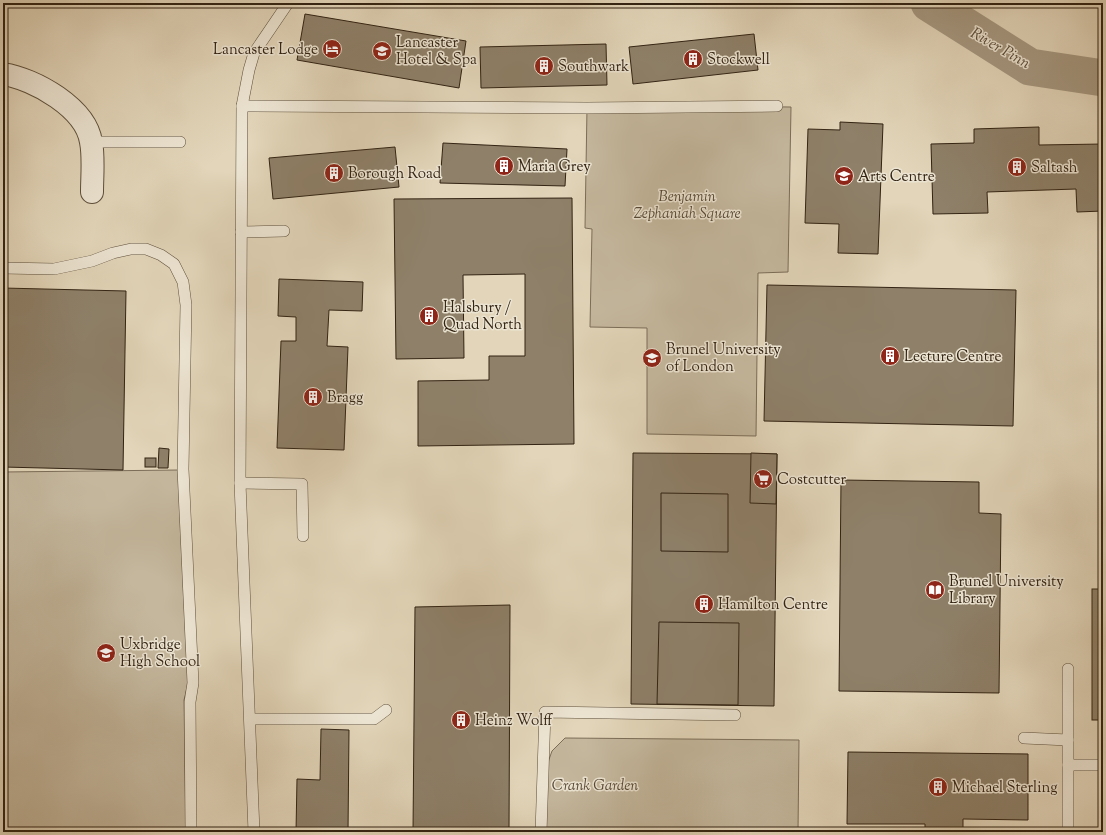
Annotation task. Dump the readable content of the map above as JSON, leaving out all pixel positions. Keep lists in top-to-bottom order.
{
  "water": ["River Pinn"],
  "parks": ["Benjamin Zephaniah Square", "Crank Garden"],
  "places": {
    "hotel": ["Lancaster Lodge"],
    "school or university": [
      "Lancaster Hotel & Spa",
      "Arts Centre",
      "Brunel University of London",
      "Uxbridge High School"
    ],
    "building": [
      "Stockwell",
      "Southwark",
      "Maria Grey",
      "Saltash",
      "Borough Road",
      "Halsbury / Quad North",
      "Lecture Centre",
      "Bragg",
      "Hamilton Centre",
      "Heinz Wolff",
      "Michael Sterling"
    ],
    "supermarket": ["Costcutter"],
    "library": ["Brunel University Library"]
  }
}
